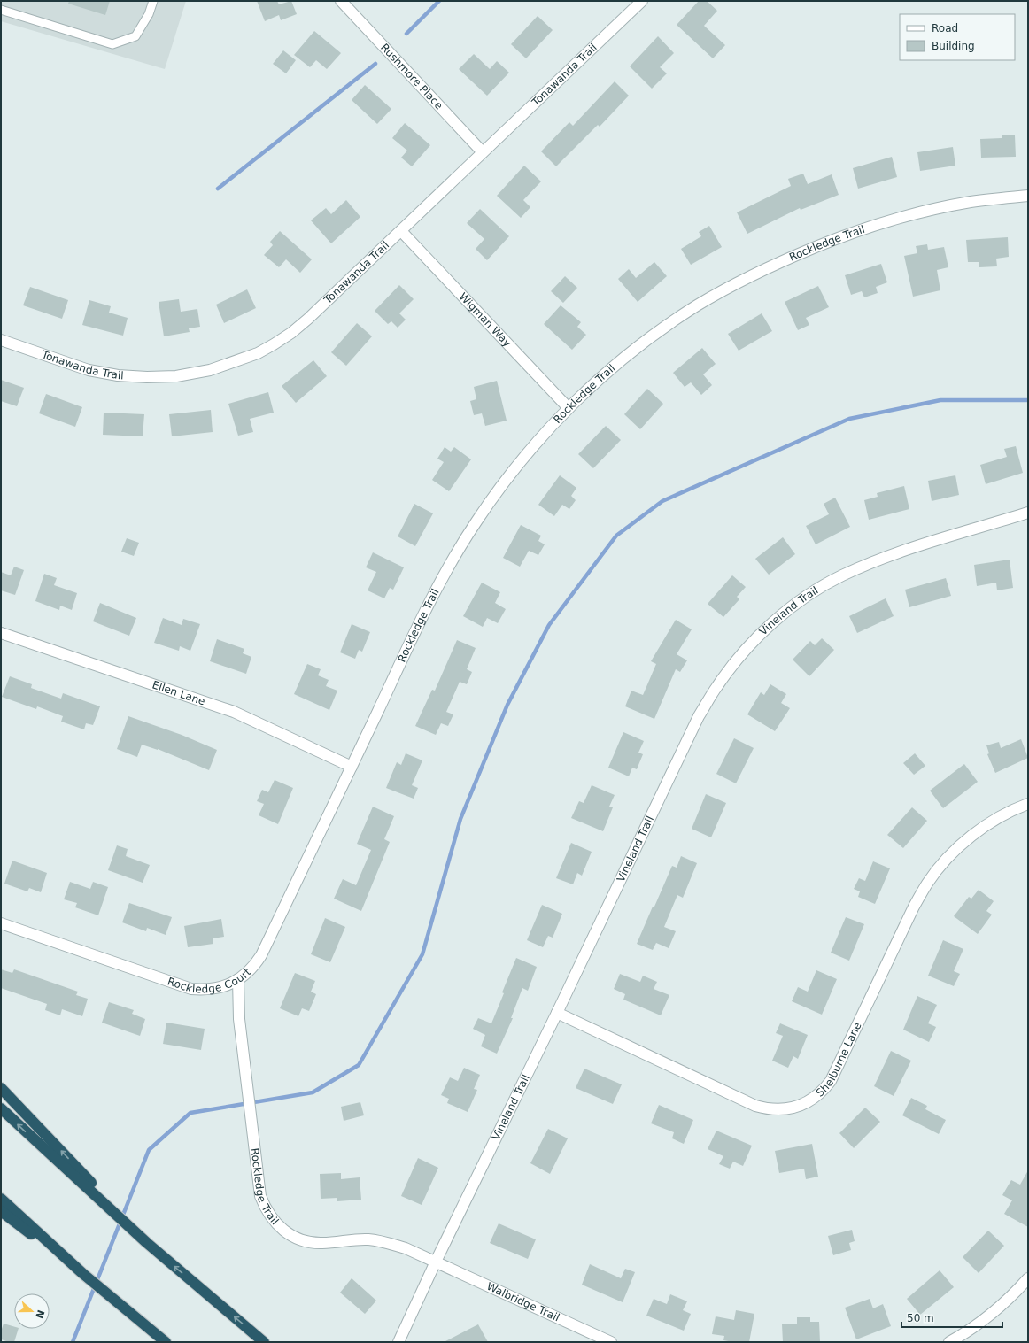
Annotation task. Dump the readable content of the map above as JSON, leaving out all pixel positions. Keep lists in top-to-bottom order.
{
  "streets": {
    "street": [
      "Tonawanda Trail",
      "Rushmore Place",
      "Rockledge Trail",
      "Wigman Way",
      "Vineland Trail",
      "Ellen Lane",
      "Rockledge Court",
      "Shelburne Lane",
      "Walbridge Trail"
    ]
  },
  "crossings": [
    ["Tonawanda Trail", "Rushmore Place"],
    ["Tonawanda Trail", "Wigman Way"],
    ["Rockledge Trail", "Wigman Way"],
    ["Rockledge Trail", "Vineland Trail"],
    ["Rockledge Trail", "Ellen Lane"],
    ["Rockledge Trail", "Rockledge Court"],
    ["Rockledge Trail", "Walbridge Trail"],
    ["Vineland Trail", "Shelburne Lane"],
    ["Vineland Trail", "Walbridge Trail"]
  ],
  "legend": ["Road", "Building"],
  "scale_bar": "50 m",
  "north": "right"
}
